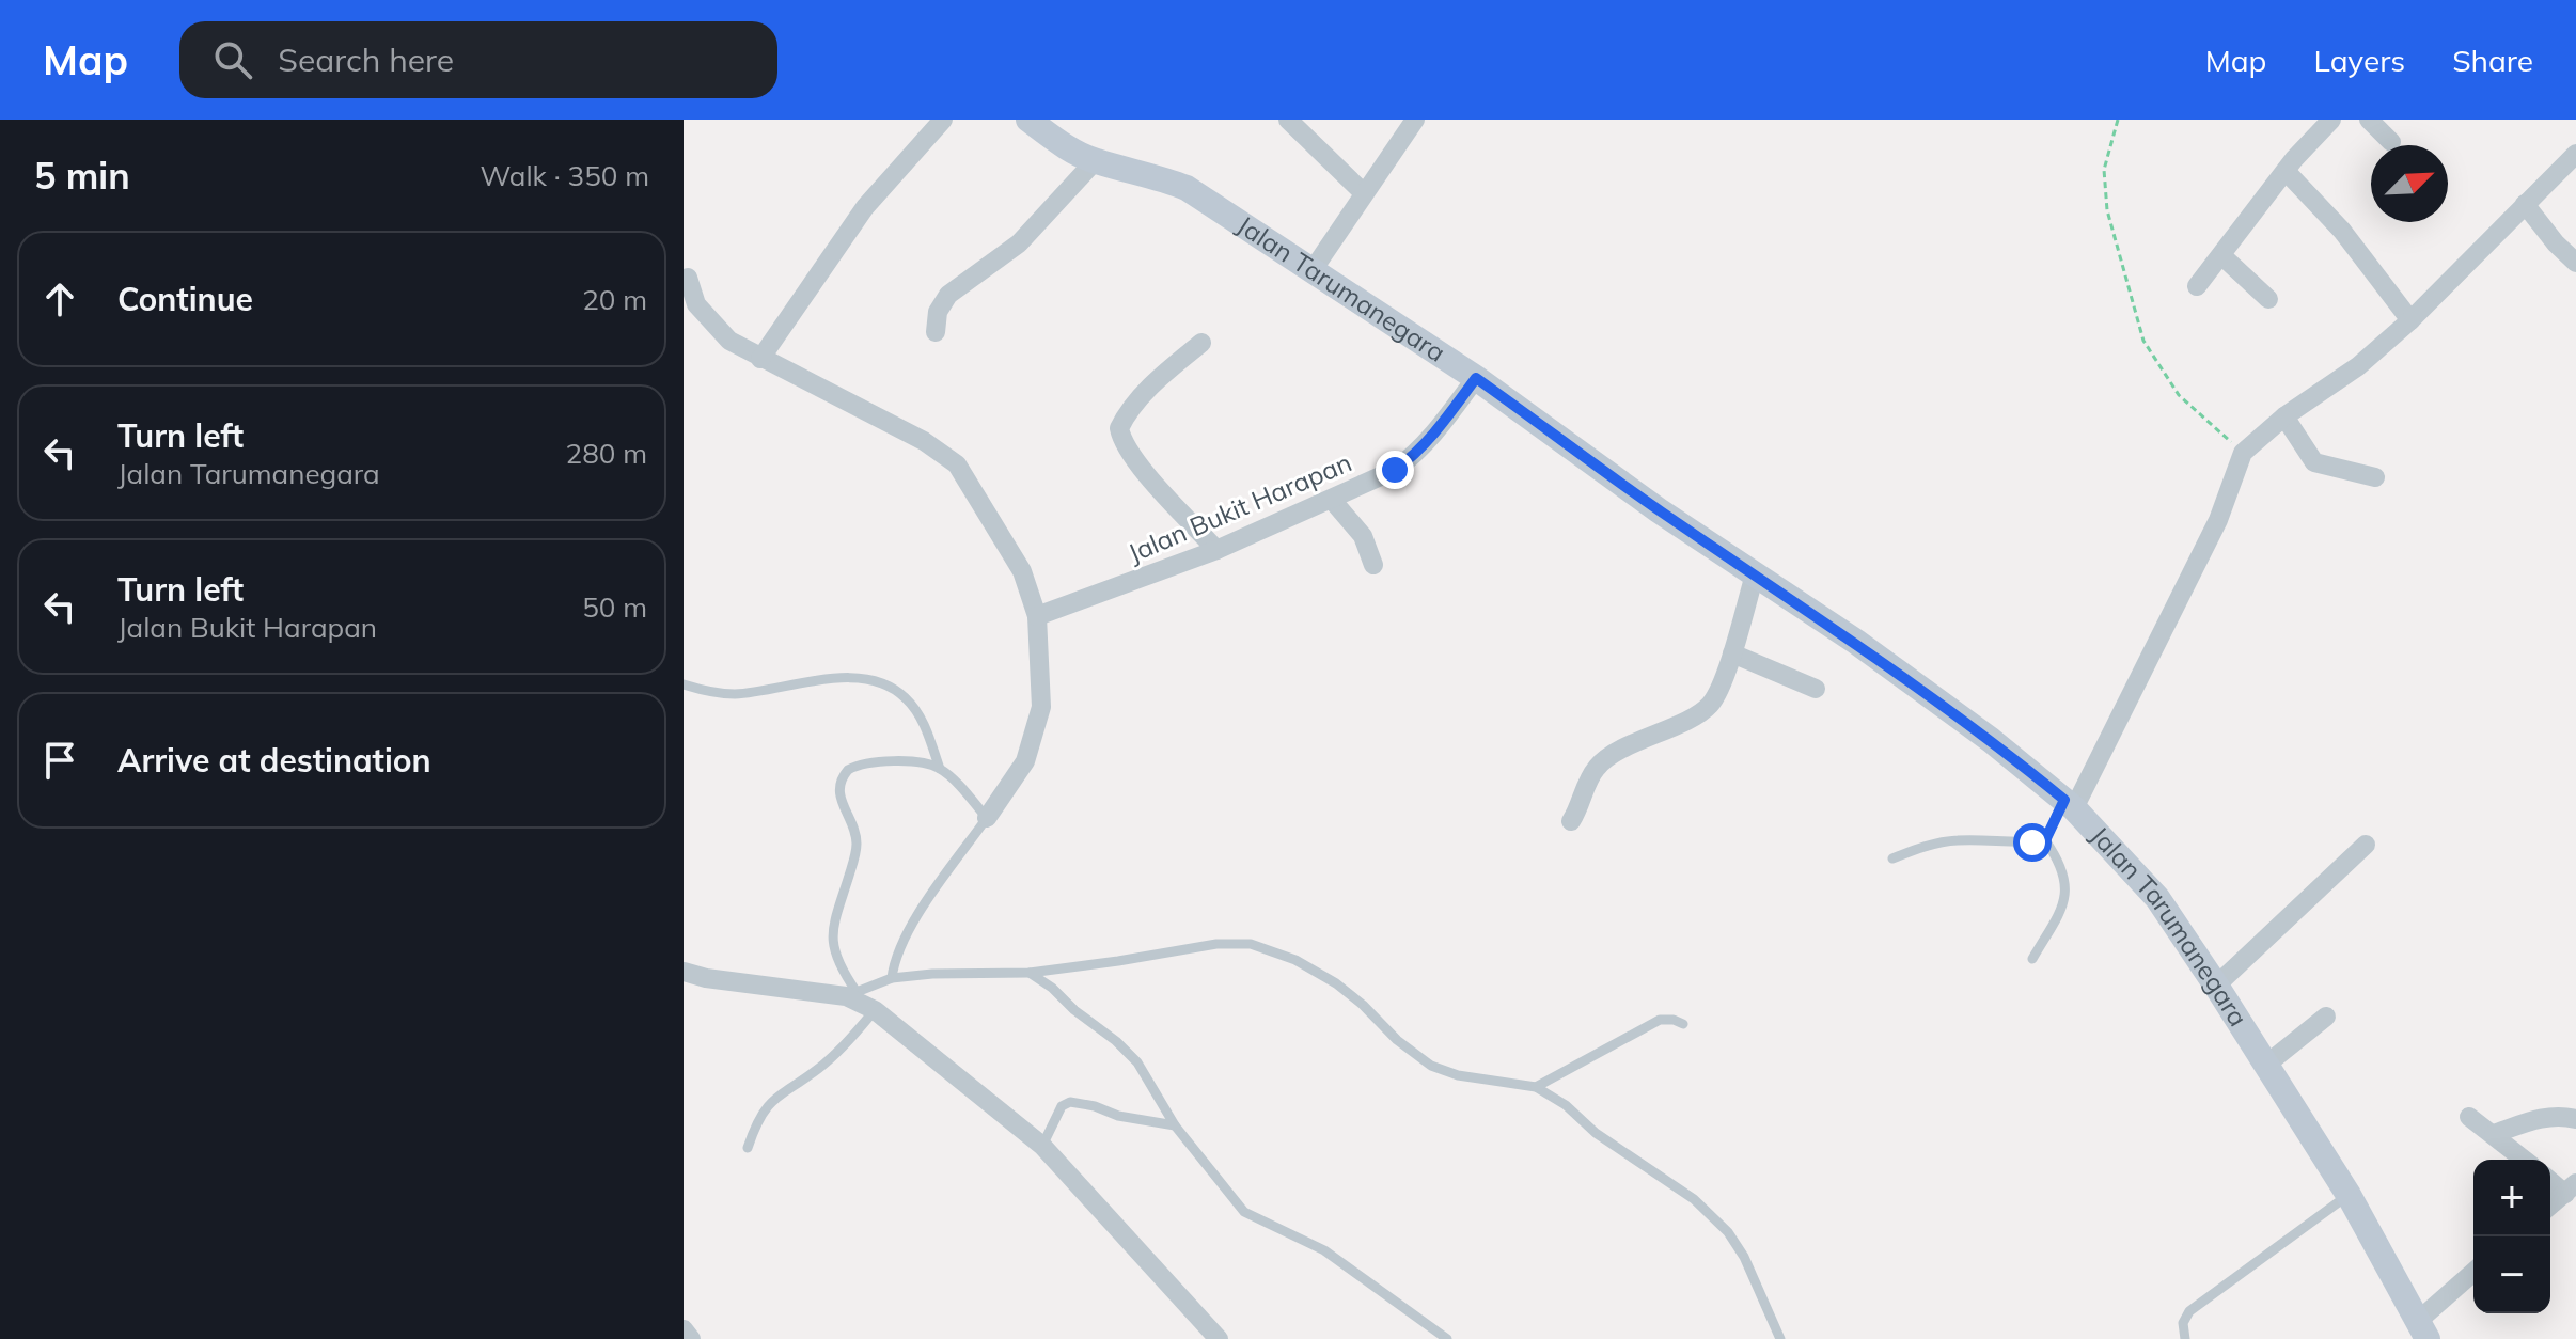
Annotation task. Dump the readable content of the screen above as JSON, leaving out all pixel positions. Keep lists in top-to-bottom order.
{
  "streets": {
    "street": ["Jalan Tarumanegara", "Jalan Bukit Harapan"]
  },
  "crossings": [
    ["Jalan Tarumanegara", "Jalan Bukit Harapan"]
  ],
  "north": "top right",
  "page": {
    "header": "Map",
    "search": "Search here",
    "nav": ["Map", "Layers", "Share"],
    "heading": ["5 min", "Walk · 350 m"],
    "list": [
      ["Continue", "20 m"],
      ["Turn left", "Jalan Tarumanegara", "280 m"],
      ["Turn left", "Jalan Bukit Harapan", "50 m"],
      "Arrive at destination"
    ],
    "map_buttons": ["+", "−"]
  }
}
